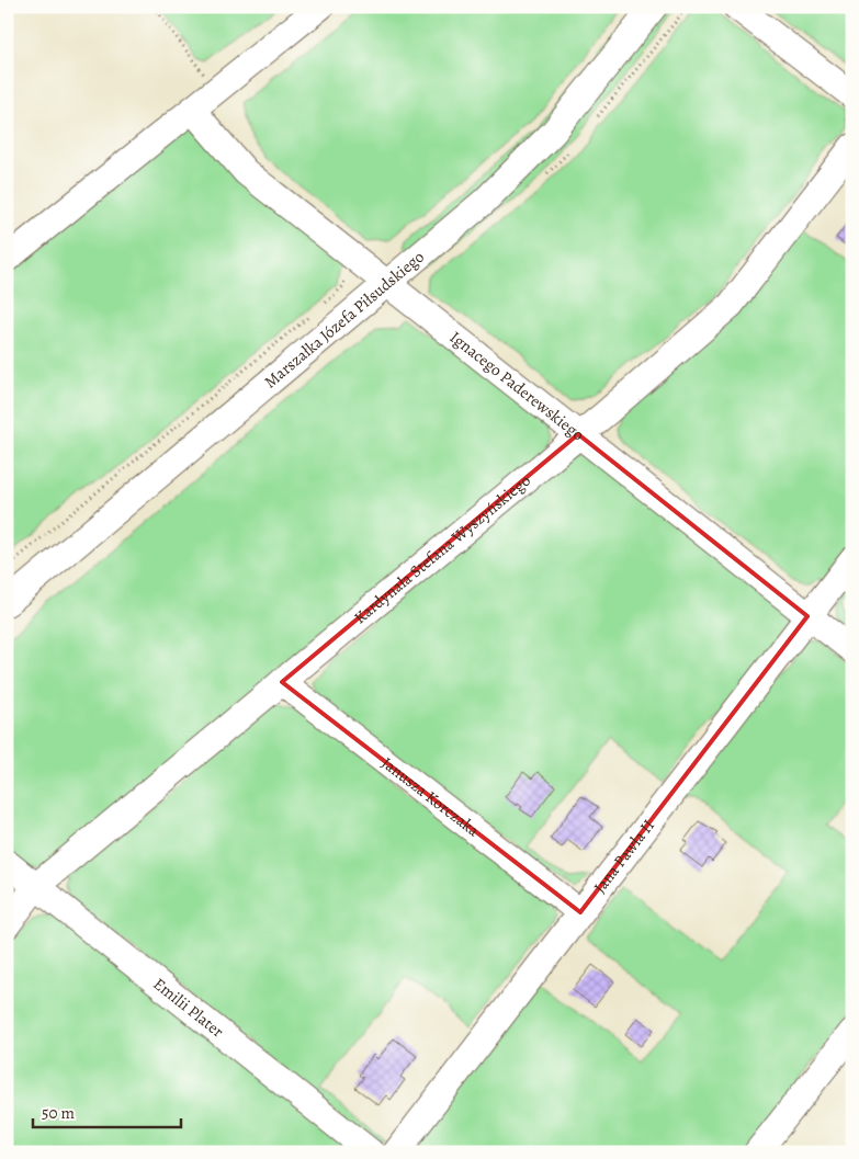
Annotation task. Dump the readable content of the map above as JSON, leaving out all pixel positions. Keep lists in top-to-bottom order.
{
  "streets": {
    "street": [
      "Marszałka Józefa Piłsudskiego",
      "Ignacego Paderewskiego",
      "Kardynała Stefana Wyszyńskiego",
      "Janusza Korczaka",
      "Jana Pawła II",
      "Emilii Plater"
    ]
  },
  "crossings": [
    ["Marszałka Józefa Piłsudskiego", "Ignacego Paderewskiego"],
    ["Ignacego Paderewskiego", "Kardynała Stefana Wyszyńskiego"],
    ["Ignacego Paderewskiego", "Jana Pawła II"],
    ["Kardynała Stefana Wyszyńskiego", "Janusza Korczaka"],
    ["Kardynała Stefana Wyszyńskiego", "Emilii Plater"],
    ["Janusza Korczaka", "Jana Pawła II"]
  ],
  "scale_bar": "50 m"
}
